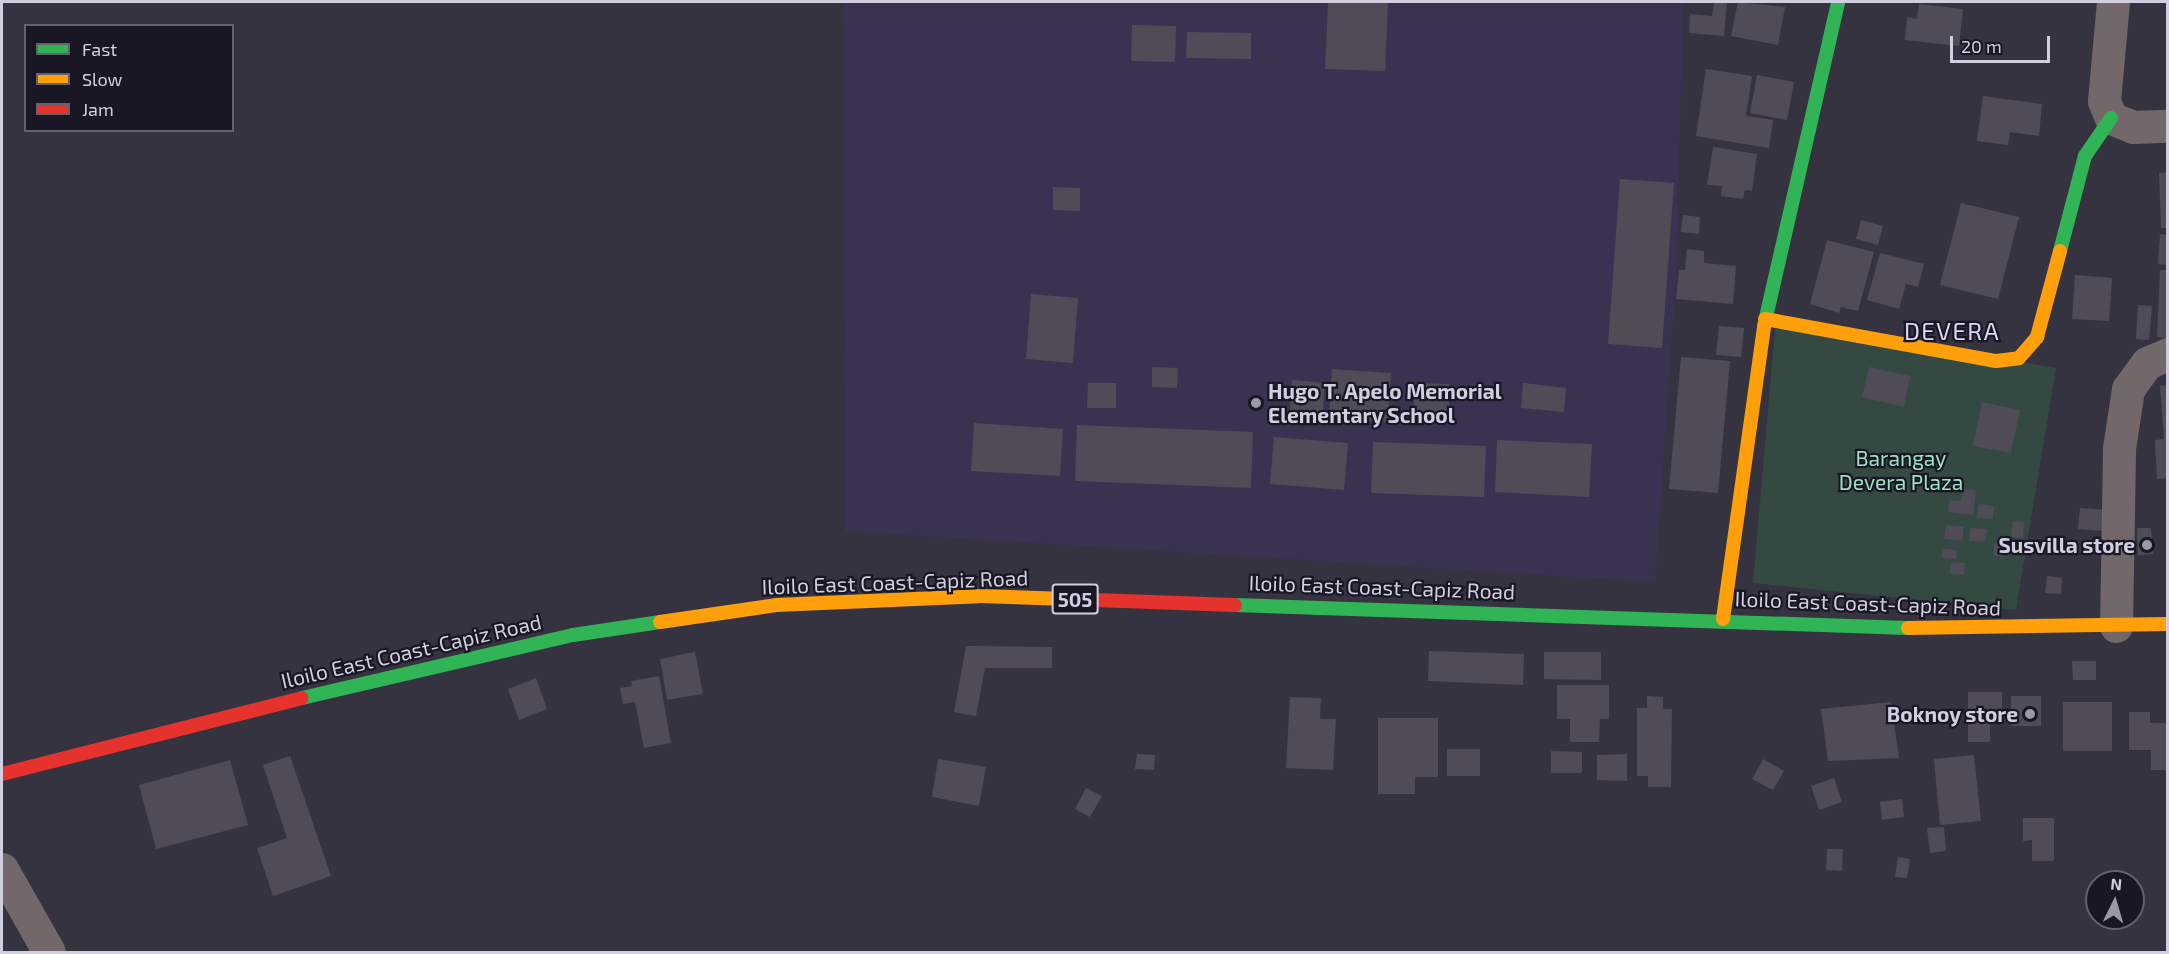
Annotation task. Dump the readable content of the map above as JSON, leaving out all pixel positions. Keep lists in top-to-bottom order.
{
  "streets": {
    "main road": ["Iloilo East Coast-Capiz Road", "505"]
  },
  "districts": ["DEVERA"],
  "parks": ["Barangay Devera Plaza"],
  "places": ["Hugo T. Apelo Memorial Elementary School", "Susvilla store", "Boknoy store"],
  "legend": ["Fast", "Slow", "Jam"],
  "scale_bar": "20 m",
  "north": "top"
}
